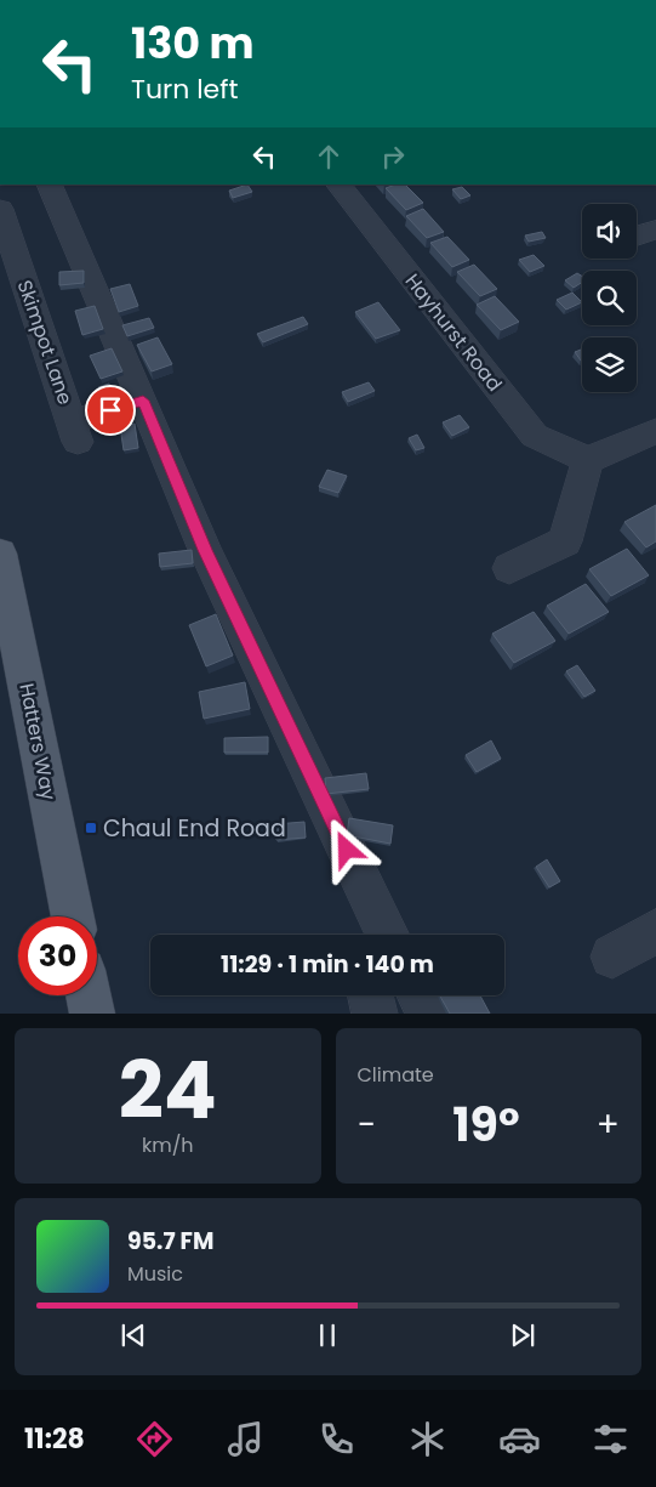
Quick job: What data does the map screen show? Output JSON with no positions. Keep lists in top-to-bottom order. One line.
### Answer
{"streets":{"main road":["Hatters Way"],"street":["Hayhurst Road","Skimpot Lane"]},"places":{"transit":["Chaul End Road"]},"page":{"turn":["130 m","Turn left"],"limit":"30","trip":"11:29 · 1 min · 140 m","tile":[["24","km/h"],"Climate"],"heat":["−","19°","+"],"song":["95.7 FM","Music"],"tabs":"11:28"}}
